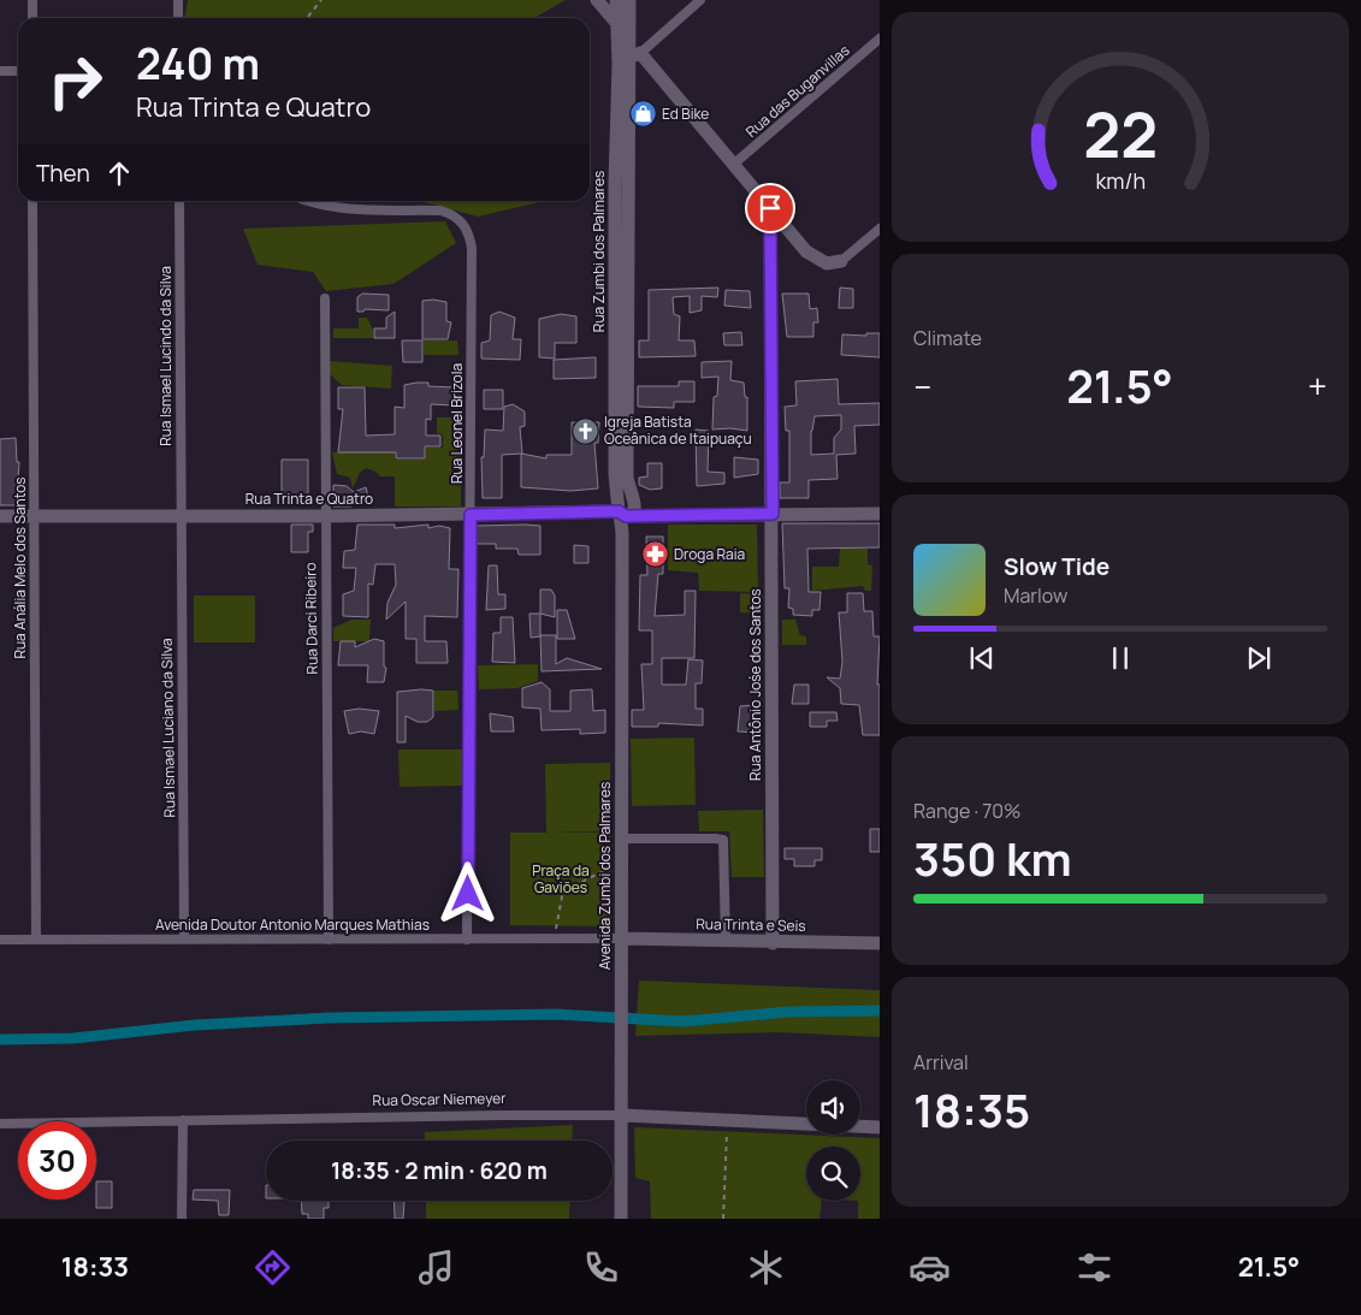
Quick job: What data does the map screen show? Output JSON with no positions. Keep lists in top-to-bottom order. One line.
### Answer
{"streets":{"street":["Rua das Buganvillas","Rua Zumbi dos Palmares","Rua Ismael Lucindo da Silva","Rua Leonel Brizola","Rua Trinta e Quatro","Rua Anália Melo dos Santos","Rua Darci Ribeiro","Rua Antônio Jośe dos Santos","Rua Ismael Luciano da Silva","Avenida Zumbi dos Palmares","Avenida Doutor Antonio Marques Mathias","Rua Trinta e Seis","Rua Oscar Niemeyer"]},"crossings":[["Rua Zumbi dos Palmares","Rua Trinta e Quatro"],["Rua Zumbi dos Palmares","Avenida Zumbi dos Palmares"],["Rua Ismael Lucindo da Silva","Rua Trinta e Quatro"],["Rua Ismael Lucindo da Silva","Rua Ismael Luciano da Silva"],["Rua Leonel Brizola","Rua Trinta e Quatro"],["Rua Leonel Brizola","Avenida Doutor Antonio Marques Mathias"],["Rua Trinta e Quatro","Rua Anália Melo dos Santos"],["Rua Trinta e Quatro","Rua Darci Ribeiro"],["Rua Trinta e Quatro","Rua Ismael Luciano da Silva"],["Rua Trinta e Quatro","Avenida Zumbi dos Palmares"],["Rua Anália Melo dos Santos","Avenida Doutor Antonio Marques Mathias"],["Rua Darci Ribeiro","Avenida Doutor Antonio Marques Mathias"],["Rua Antônio Jośe dos Santos","Rua Trinta e Seis"],["Rua Ismael Luciano da Silva","Avenida Doutor Antonio Marques Mathias"],["Avenida Zumbi dos Palmares","Avenida Doutor Antonio Marques Mathias"],["Avenida Zumbi dos Palmares","Rua Trinta e Seis"],["Avenida Zumbi dos Palmares","Rua Oscar Niemeyer"],["Avenida Doutor Antonio Marques Mathias","Rua Trinta e Seis"]],"parks":["Praça da Gaviões"],"places":{"shop":["Ed Bike"],"church":["Igreja Batista Oceânica de Itaipuaçu"],"pharmacy":["Droga Raia"]},"page":{"turn":["240 m","Rua Trinta e Quatro"],"then":"Then","tile":["Climate",["Range · 70%","350 km"],["Arrival","18:35"]],"heat":["−","21.5°","+"],"song":["Slow Tide","Marlow"],"limit":"30","trip":"18:35 · 2 min · 620 m","tabs":["18:33","21.5°"],"gauge":["22","km/h"]}}
